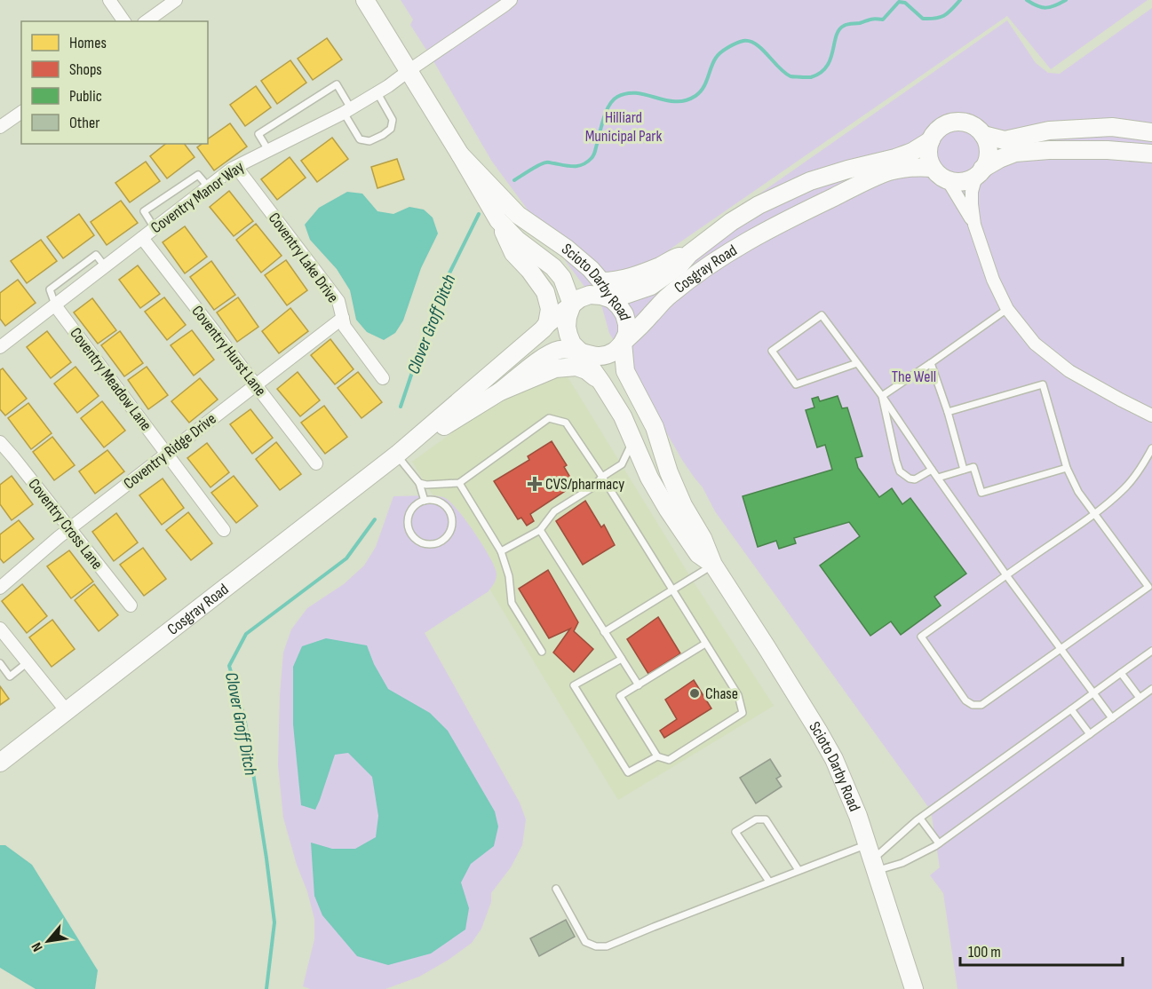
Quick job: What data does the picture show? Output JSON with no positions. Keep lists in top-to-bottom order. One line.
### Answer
{"streets":{"main road":["Cosgray Road","Scioto Darby Road"],"street":["Coventry Manor Way","Coventry Lake Drive","Coventry Hurst Lane","Coventry Meadow Lane","Coventry Ridge Drive","Coventry Cross Lane"]},"crossings":[["Coventry Manor Way","Coventry Lake Drive"],["Coventry Manor Way","Scioto Darby Road"],["Coventry Manor Way","Coventry Hurst Lane"],["Coventry Manor Way","Coventry Meadow Lane"],["Coventry Lake Drive","Coventry Ridge Drive"],["Cosgray Road","Scioto Darby Road"],["Coventry Hurst Lane","Coventry Ridge Drive"],["Coventry Meadow Lane","Coventry Ridge Drive"],["Coventry Ridge Drive","Coventry Cross Lane"]],"water":["Clover Groff Ditch"],"parks":["Hilliard Municipal Park","The Well"],"places":{"health":["CVS/pharmacy"],"other":["Chase"]},"legend":["Homes","Shops","Public","Other"],"scale_bar":"100 m","north":"bottom left"}
